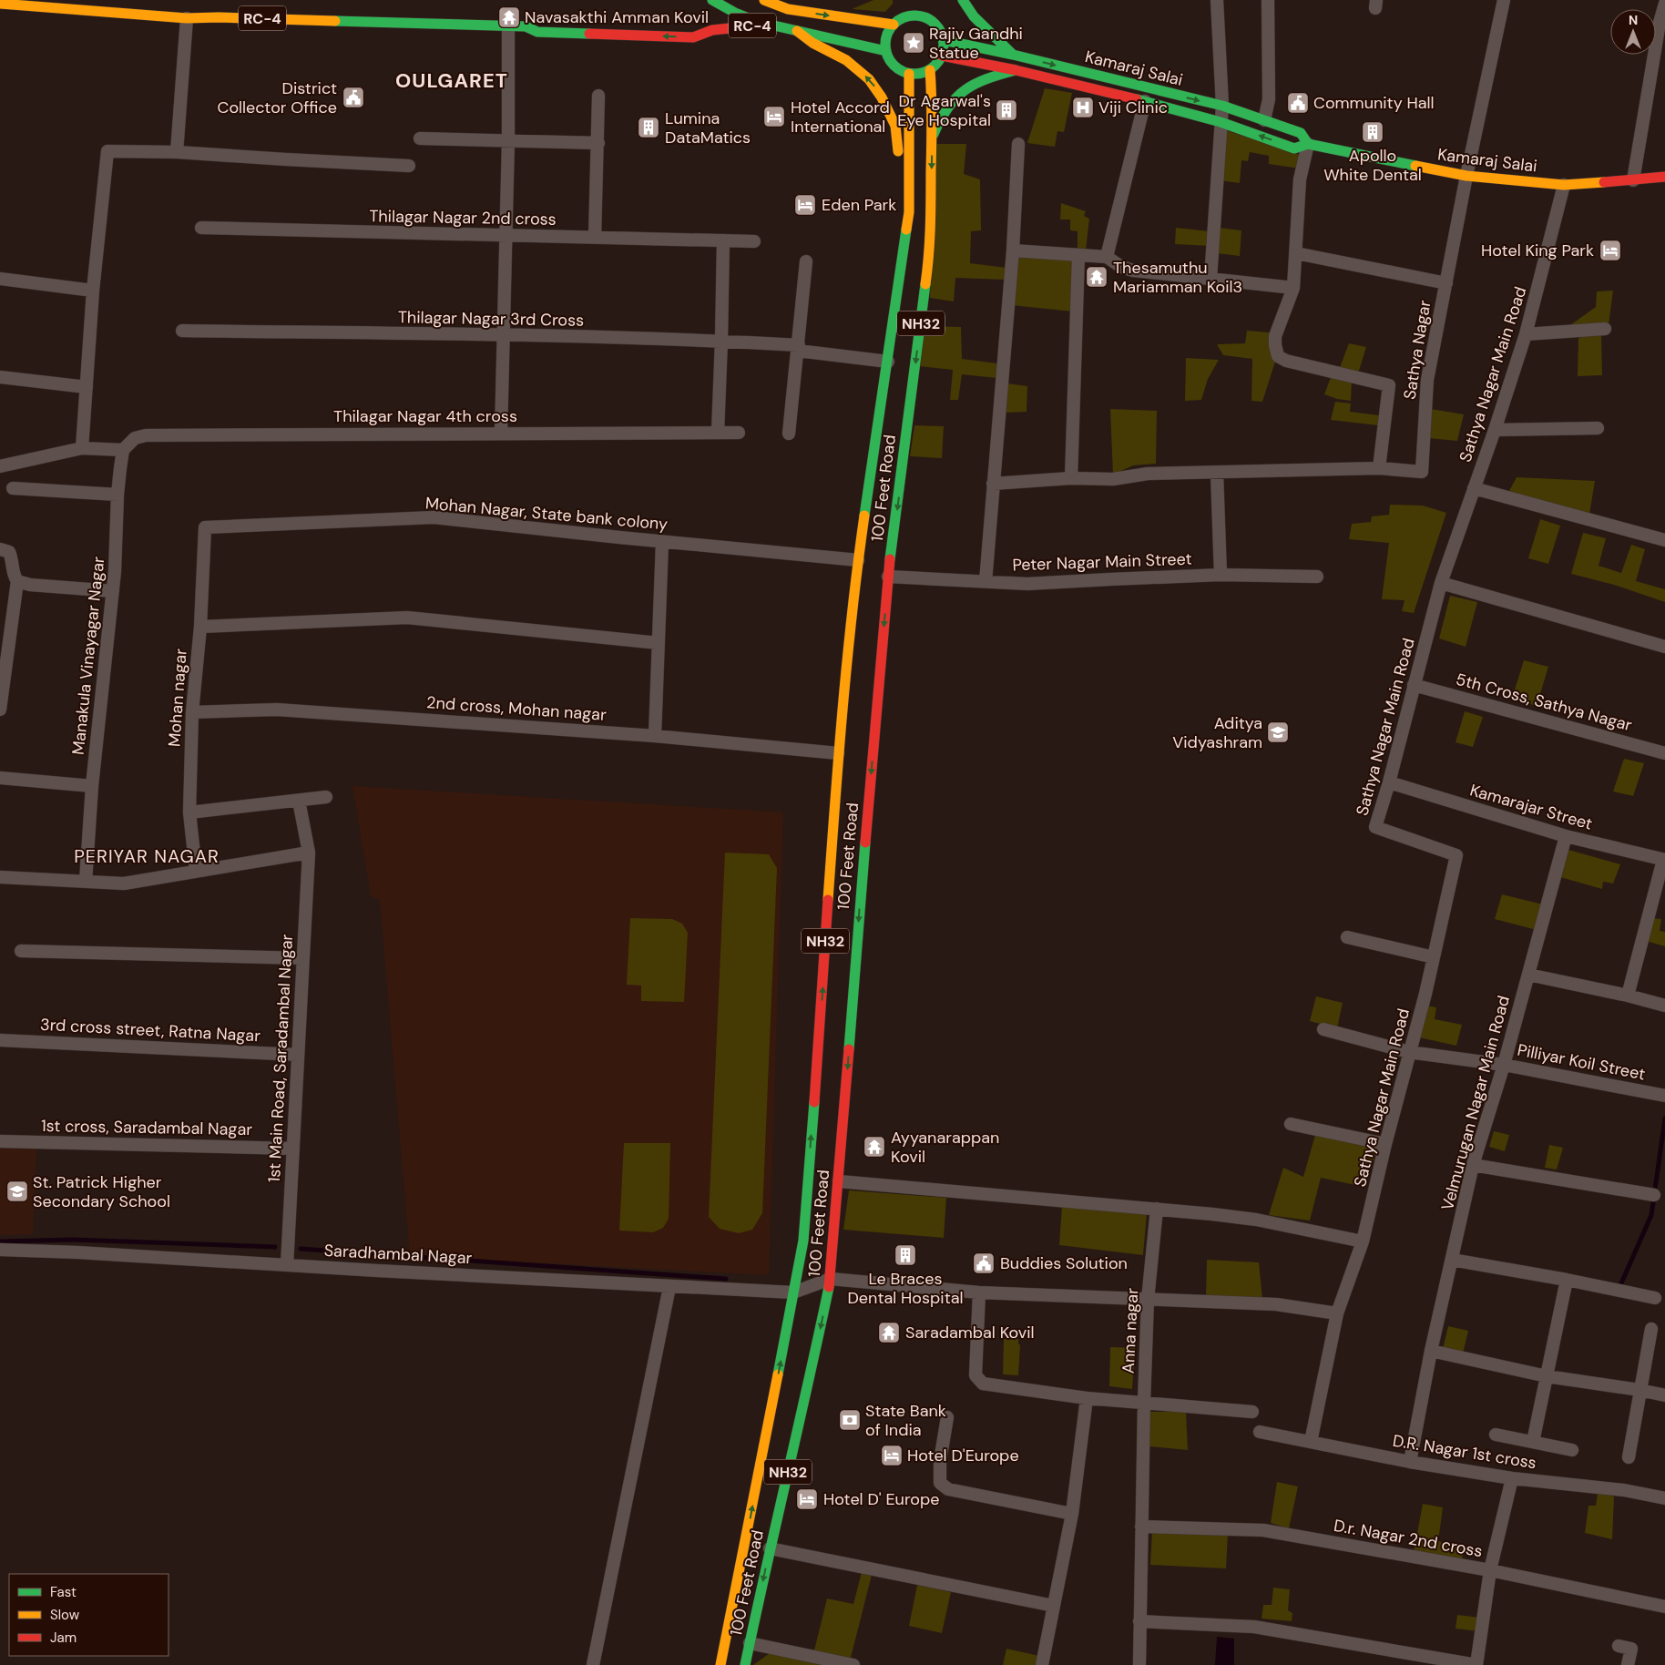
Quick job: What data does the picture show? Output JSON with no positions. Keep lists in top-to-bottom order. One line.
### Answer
{"streets":{"main road":["RC-4","Kamaraj Salai","NH32","100 Feet Road"],"street":["Thilagar Nagar 2nd cross","Thilagar Nagar 3rd Cross","Sathya Nagar","Sathya Nagar Main Road","Thilagar Nagar 4th cross","Mohan Nagar, State bank colony","Peter Nagar Main Street","Manakula Vinayagar Nagar","Mohan nagar","5th Cross, Sathya Nagar","2nd cross, Mohan nagar","Kamarajar Street","3rd cross street, Ratna Nagar","1st Main Road, Saradambal Nagar","Pilliyar Koil Street","Velmurugan Nagar Main Road","1st cross, Saradambal Nagar","Saradhambal Nagar","Anna nagar","D.R. Nagar 1st cross","D.r. Nagar 2nd cross"]},"crossings":[["Kamaraj Salai","Sathya Nagar"],["Kamaraj Salai","Sathya Nagar Main Road"],["Kamaraj Salai","100 Feet Road"],["Thilagar Nagar 3rd Cross","100 Feet Road"],["Sathya Nagar Main Road","5th Cross, Sathya Nagar"],["Sathya Nagar Main Road","Kamarajar Street"],["Sathya Nagar Main Road","Pilliyar Koil Street"],["Sathya Nagar Main Road","D.R. Nagar 1st cross"],["Thilagar Nagar 4th cross","Manakula Vinayagar Nagar"],["100 Feet Road","Mohan Nagar, State bank colony"],["100 Feet Road","Peter Nagar Main Street"],["100 Feet Road","2nd cross, Mohan nagar"],["100 Feet Road","Saradhambal Nagar"],["Mohan Nagar, State bank colony","Mohan nagar"],["Mohan nagar","2nd cross, Mohan nagar"],["Kamarajar Street","Velmurugan Nagar Main Road"],["3rd cross street, Ratna Nagar","1st Main Road, Saradambal Nagar"],["1st Main Road, Saradambal Nagar","1st cross, Saradambal Nagar"],["1st Main Road, Saradambal Nagar","Saradhambal Nagar"],["Pilliyar Koil Street","Velmurugan Nagar Main Road"],["Velmurugan Nagar Main Road","D.R. Nagar 1st cross"],["Anna nagar","D.r. Nagar 2nd cross"]],"districts":["OULGARET","PERIYAR NAGAR"],"places":{"temple":["Navasakthi Amman Kovil","Thesamuthu Mariamman Koil3","Ayyanarappan Kovil","Saradambal Kovil"],"place":["Rajiv Gandhi Statue"],"public building":["District Collector Office","Community Hall","Buddies Solution"],"hospital":["Viji Clinic"],"building":["Dr Agarwal's Eye Hospital","Lumina DataMatics","Apollo White Dental","Le Braces Dental Hospital"],"hotel":["Hotel Accord International","Eden Park","Hotel King Park","Hotel D'Europe","Hotel D' Europe"],"school or university":["Aditya Vidyashram","St. Patrick Higher Secondary School"],"bank":["State Bank of India"]},"legend":["Fast","Slow","Jam"],"north":"top"}
